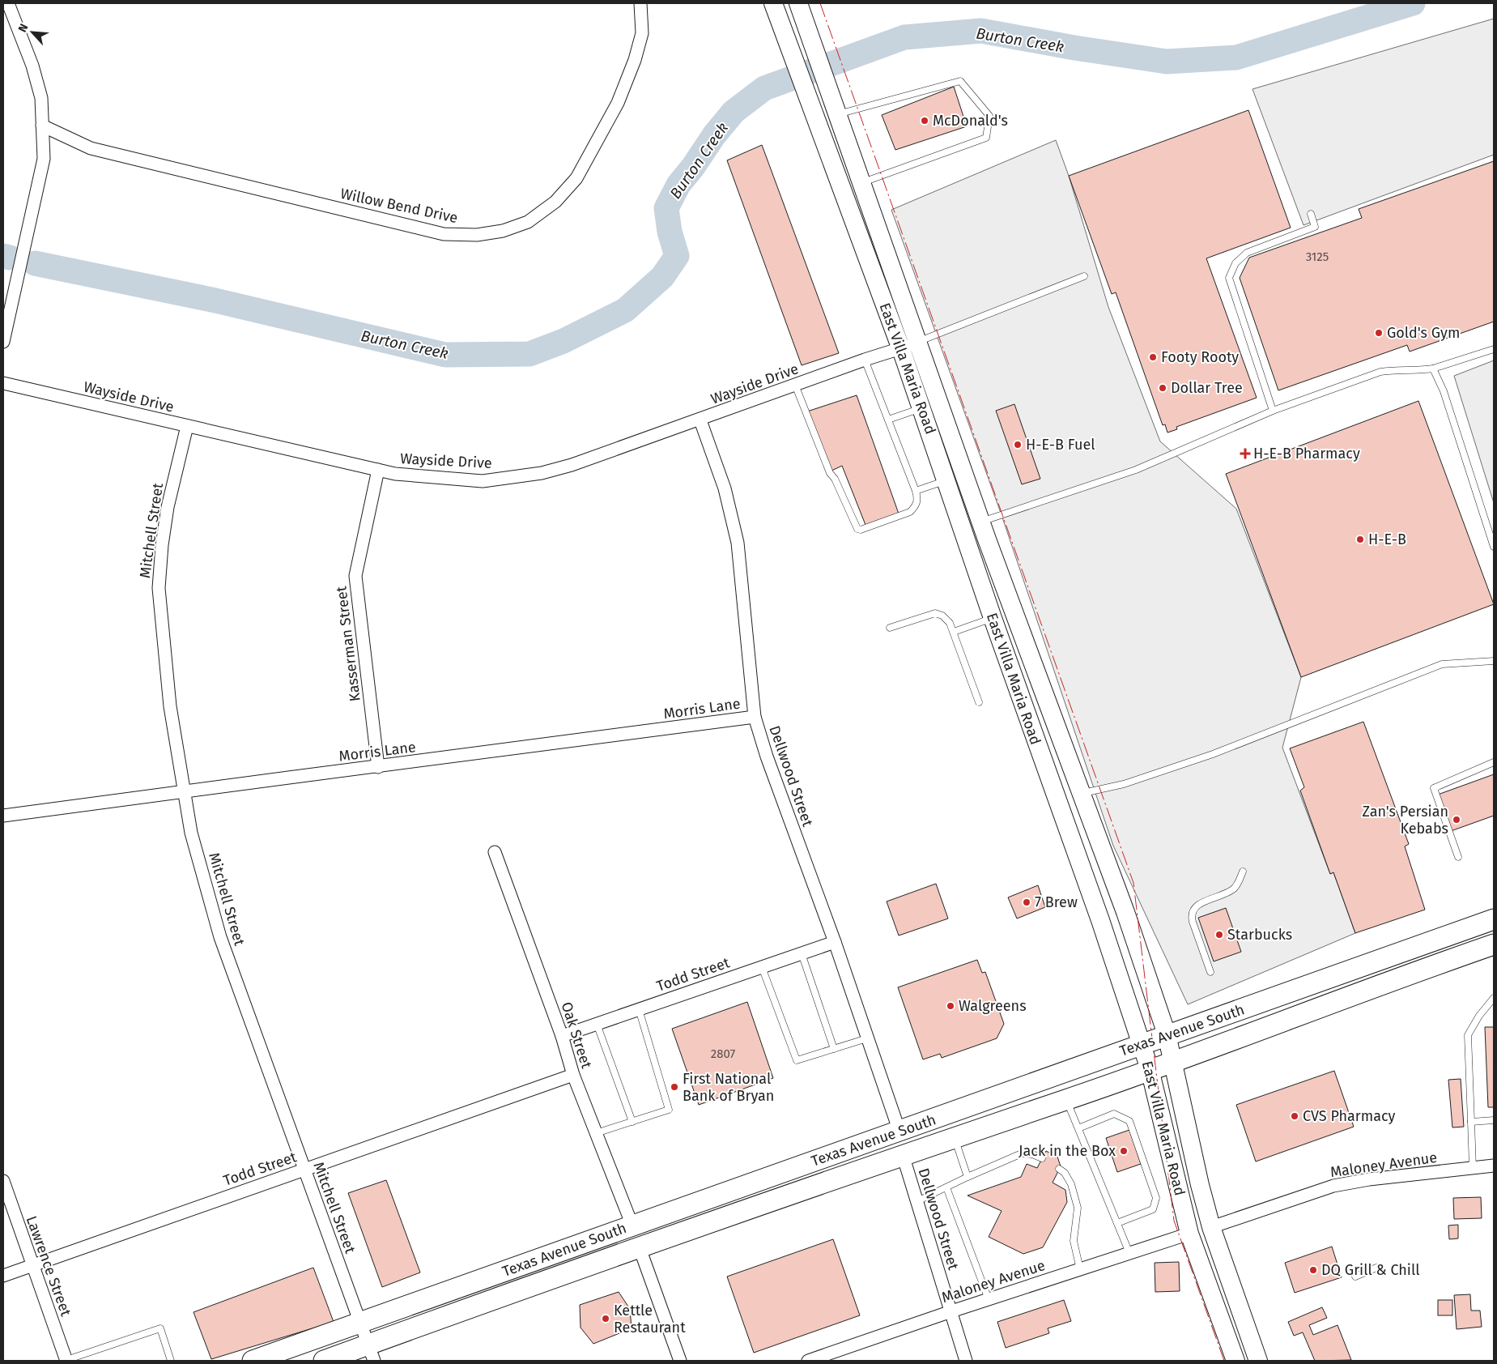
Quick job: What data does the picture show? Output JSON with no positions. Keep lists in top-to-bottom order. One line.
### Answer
{"streets":{"main road":["East Villa Maria Road","Texas Avenue South"],"street":["Willow Bend Drive","Wayside Drive","Mitchell Street","Kasserman Street","Morris Lane","Dellwood Street","Todd Street","Oak Street","Maloney Avenue","Lawrence Street"]},"crossings":[["East Villa Maria Road","Wayside Drive"],["East Villa Maria Road","Texas Avenue South"],["East Villa Maria Road","Maloney Avenue"],["Wayside Drive","Mitchell Street"],["Wayside Drive","Kasserman Street"],["Wayside Drive","Dellwood Street"],["Mitchell Street","Morris Lane"],["Mitchell Street","Todd Street"],["Mitchell Street","Texas Avenue South"],["Kasserman Street","Morris Lane"],["Morris Lane","Dellwood Street"],["Dellwood Street","Todd Street"],["Dellwood Street","Texas Avenue South"],["Dellwood Street","Maloney Avenue"],["Todd Street","Oak Street"],["Todd Street","Lawrence Street"],["Texas Avenue South","Oak Street"]],"water":["Burton Creek"],"places":{"other":["McDonald's","Gold's Gym","Footy Rooty","Dollar Tree","H-E-B Fuel","H-E-B","Zan's Persian Kebabs","7 Brew","Starbucks","Walgreens","First National Bank of Bryan","CVS Pharmacy","Jack in the Box","DQ Grill & Chill","Kettle Restaurant"],"health":["H-E-B Pharmacy"]},"house_numbers":["3125","2807"],"north":"top left"}
